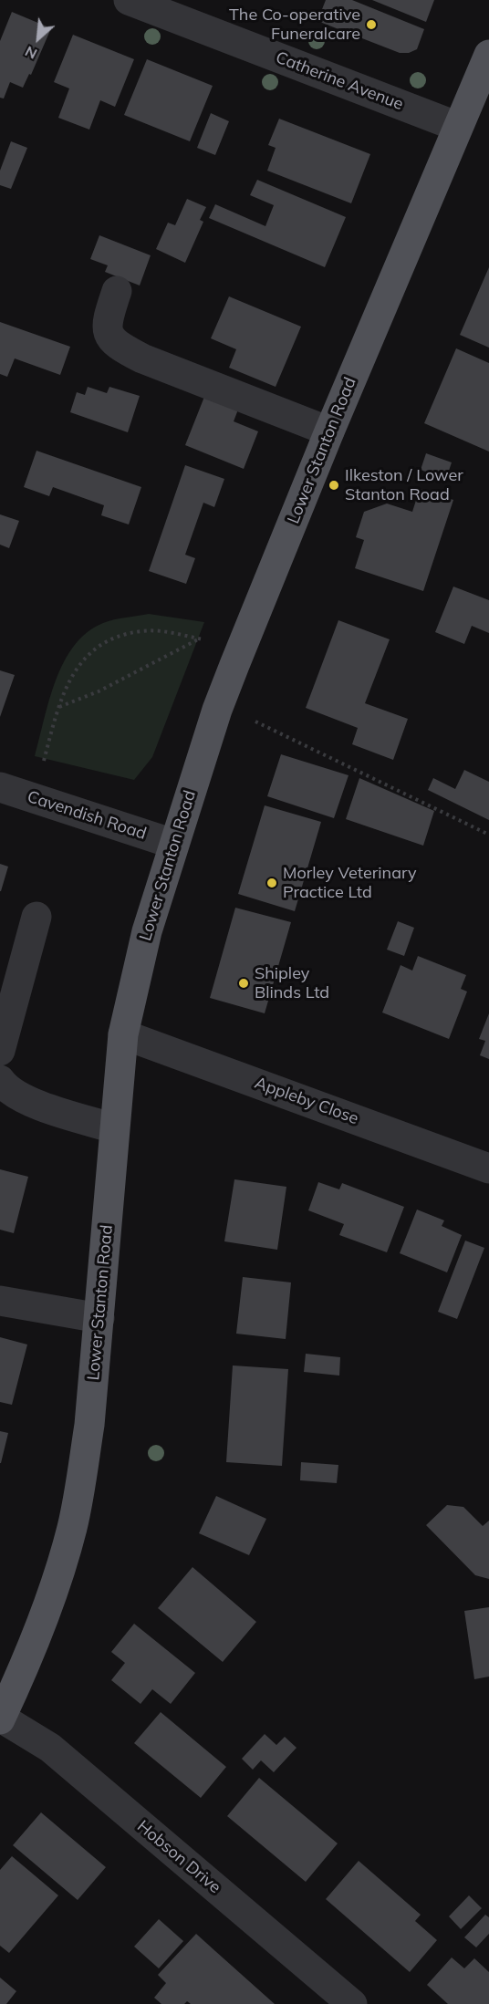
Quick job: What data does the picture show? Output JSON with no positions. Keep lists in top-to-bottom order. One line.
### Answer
{"streets":{"main road":["Lower Stanton Road"],"street":["Catherine Avenue","Cavendish Road","Appleby Close","Hobson Drive"]},"crossings":[["Catherine Avenue","Lower Stanton Road"],["Lower Stanton Road","Cavendish Road"],["Lower Stanton Road","Appleby Close"],["Lower Stanton Road","Hobson Drive"]],"places":["The Co-operative Funeralcare","Ilkeston / Lower Stanton Road","Morley Veterinary Practice Ltd","Shipley Blinds Ltd"],"north":"bottom left"}
